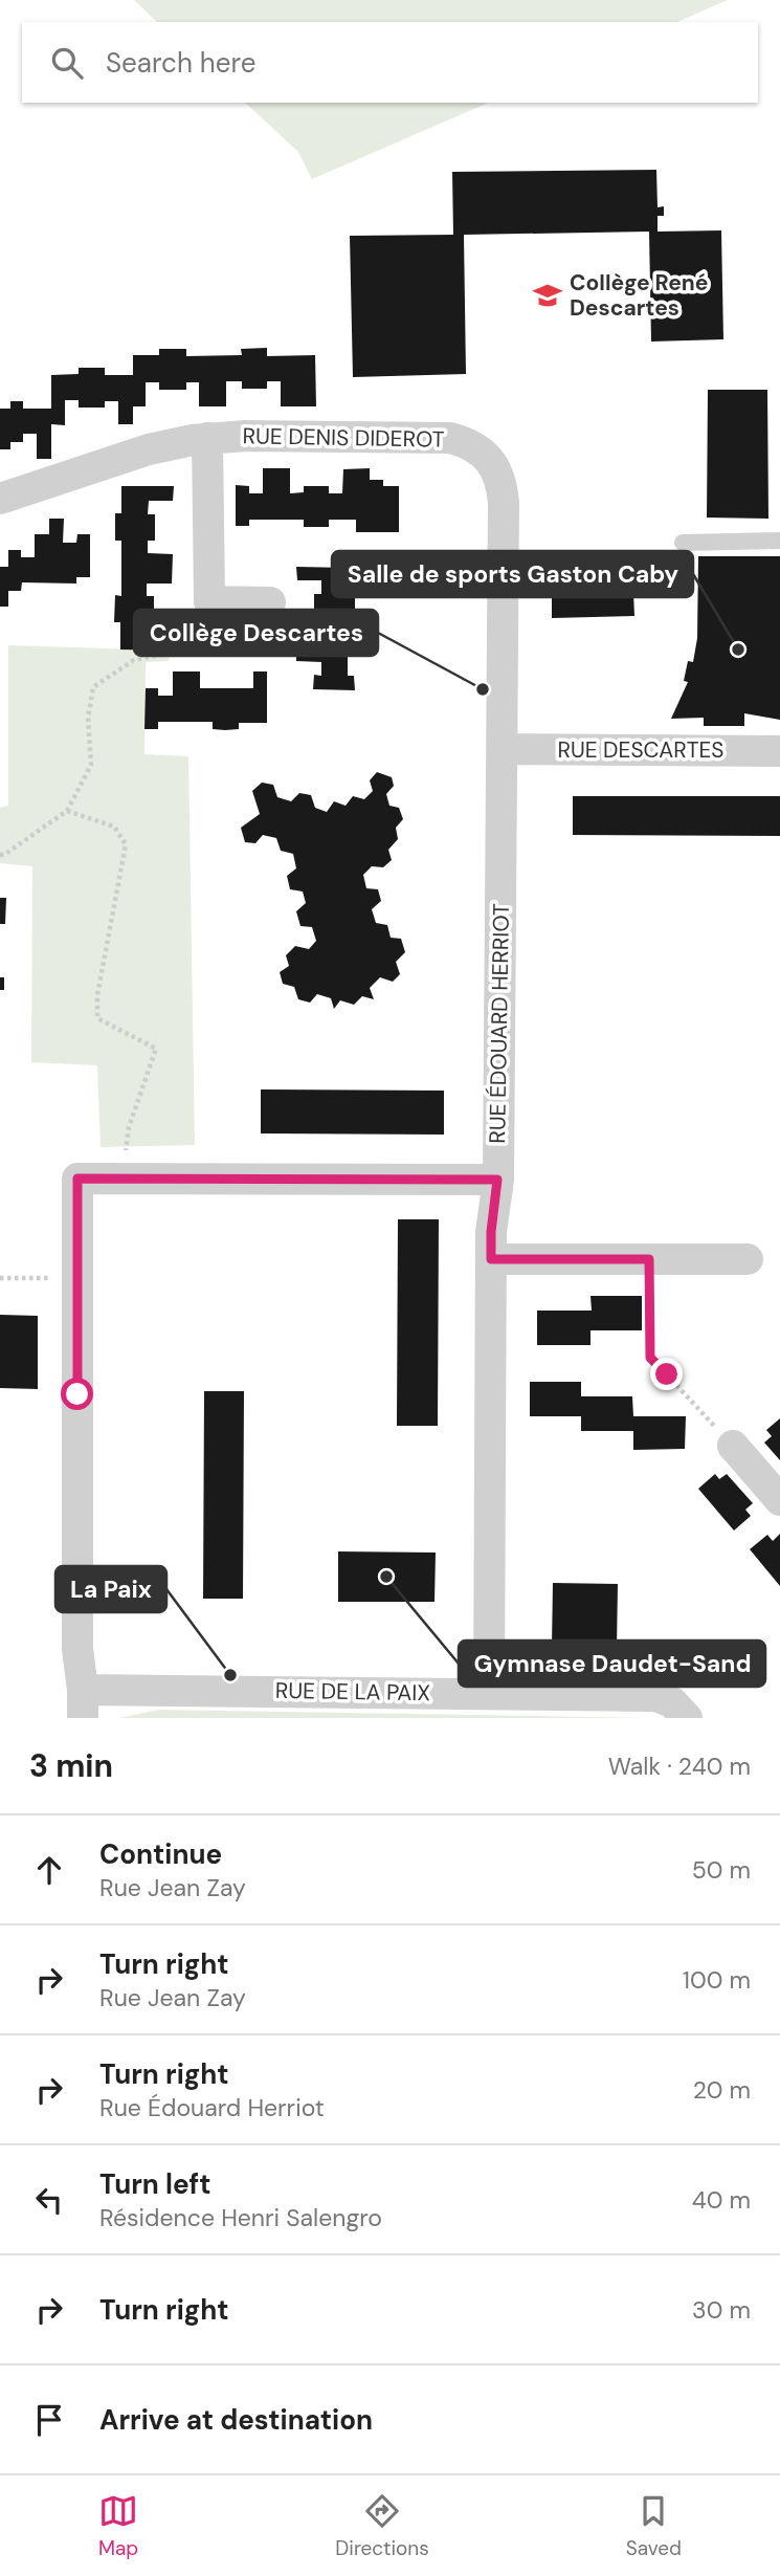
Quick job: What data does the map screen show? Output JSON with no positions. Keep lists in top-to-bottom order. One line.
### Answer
{"streets":{"street":["RUE DENIS DIDEROT","RUE DESCARTES","RUE ÉDOUARD HERRIOT","RUE DE LA PAIX"]},"crossings":[["RUE DENIS DIDEROT","RUE DESCARTES"],["RUE DENIS DIDEROT","RUE ÉDOUARD HERRIOT"],["RUE DESCARTES","RUE ÉDOUARD HERRIOT"],["RUE ÉDOUARD HERRIOT","RUE DE LA PAIX"]],"places":{"school or university":["Collège René Descartes"],"other":["Salle de sports Gaston Caby","Collège Descartes","Gymnase Daudet-Sand","La Paix"]},"page":{"search":"Search here","heading":["3 min","Walk · 240 m"],"list":[["Continue","Rue Jean Zay","50 m"],["Turn right","Rue Jean Zay","100 m"],["Turn right","Rue Édouard Herriot","20 m"],["Turn left","Résidence Henri Salengro","40 m"],["Turn right","30 m"],"Arrive at destination"],"nav":["Map","Directions","Saved"]}}
